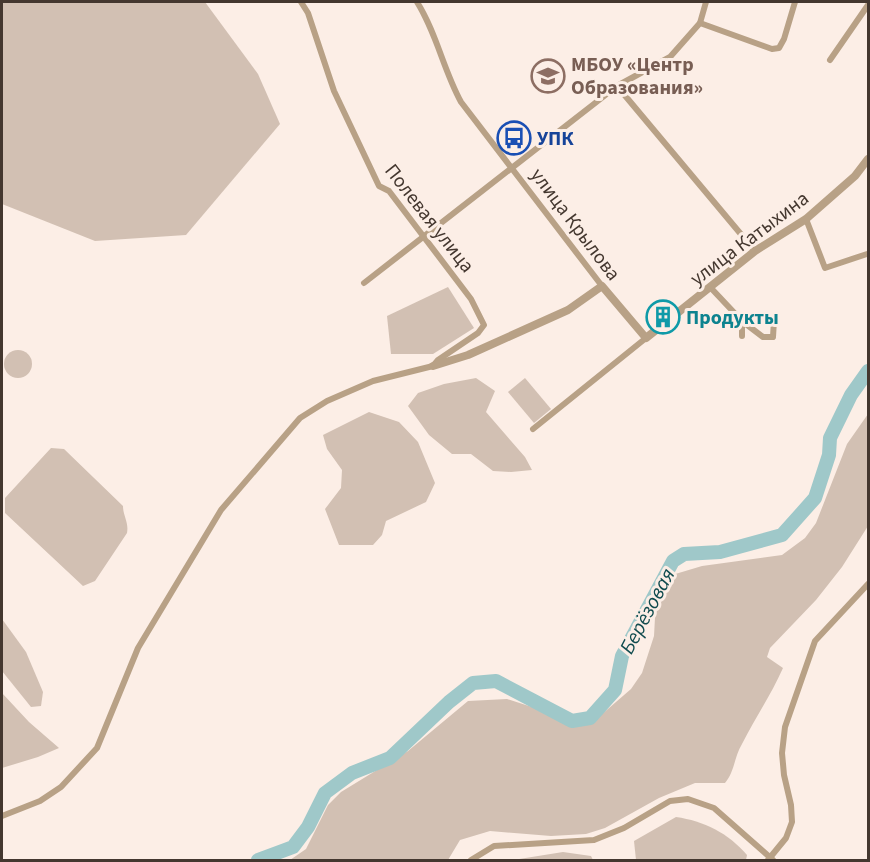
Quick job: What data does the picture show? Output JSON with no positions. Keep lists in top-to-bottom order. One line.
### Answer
{"streets":{"street":["Полевая улица","улица Крылова","улица Катыхина"]},"crossings":[["улица Крылова","улица Катыхина"]],"water":["Берёзовая"],"places":{"school or university":["МБОУ «Центр Образования»"],"bus stop":["УПК"],"building":["Продукты"]}}
